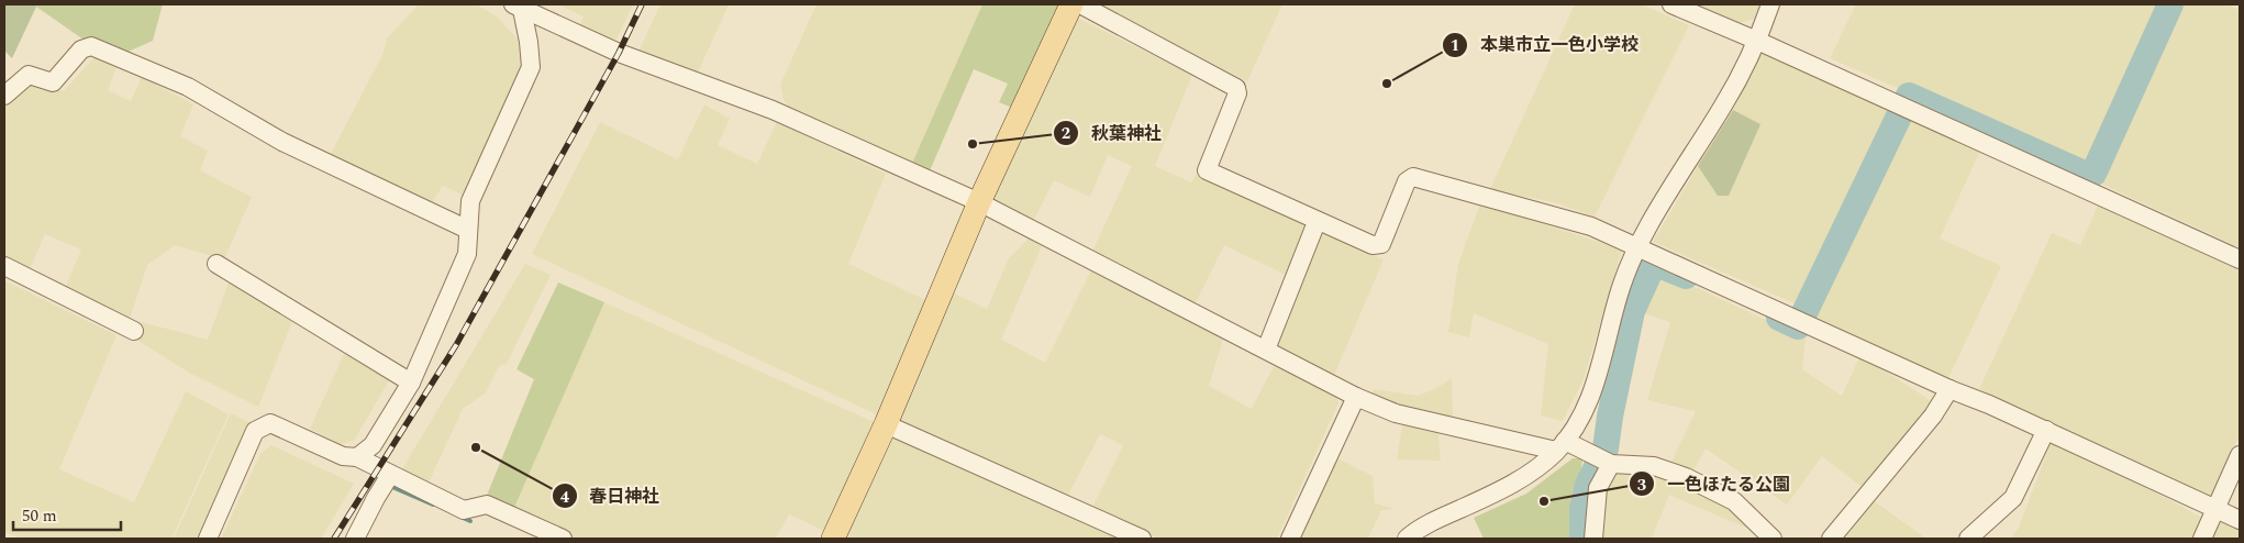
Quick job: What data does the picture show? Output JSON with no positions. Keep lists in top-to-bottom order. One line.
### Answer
{"places":["本巣市立一色小学校","秋葉神社","春日神社","一色ほたる公園"],"scale_bar":"50 m"}
